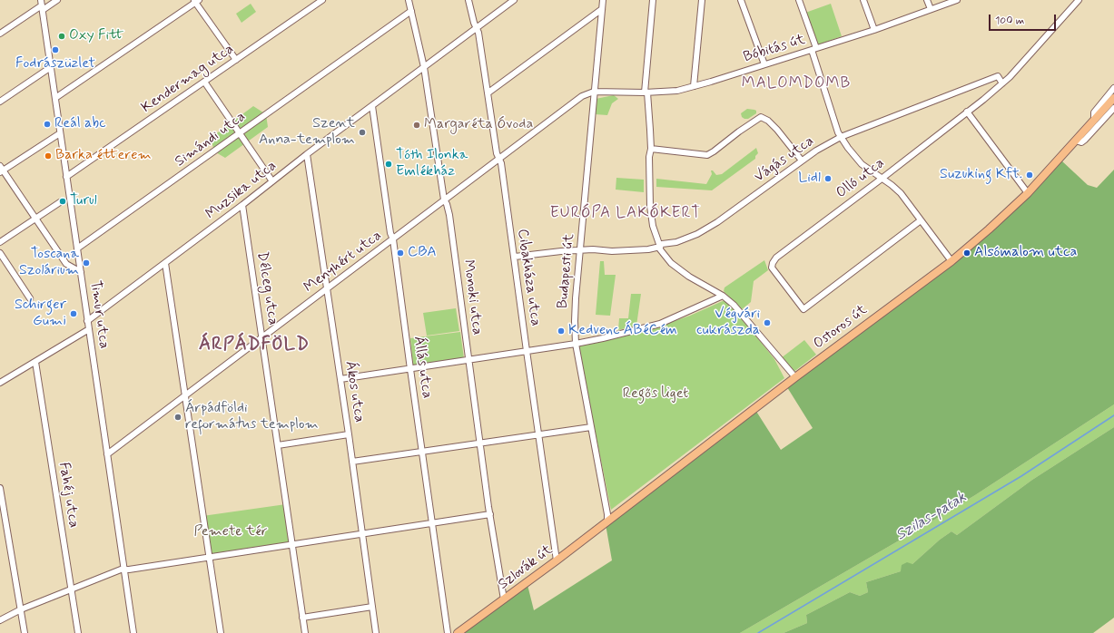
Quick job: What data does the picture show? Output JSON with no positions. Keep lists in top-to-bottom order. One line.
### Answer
{"streets":{"main road":["Ostoros út","Szlovák út"],"street":["Bóbitás út","Kendermag utca","Simándi utca","Vágás utca","Olló utca","Muzsika utca","Menyhért utca","Budapesti út","Cibakháza utca","Délceg utca","Monoki utca","Timur utca","Állás utca","Ákos utca","Fahéj utca"]},"crossings":[["Bóbitás út","Menyhért utca"],["Bóbitás út","Budapesti út"],["Kendermag utca","Timur utca"],["Simándi utca","Monoki utca"],["Simándi utca","Timur utca"],["Vágás utca","Budapesti út"],["Vágás utca","Cibakháza utca"],["Muzsika utca","Cibakháza utca"],["Muzsika utca","Délceg utca"],["Muzsika utca","Monoki utca"],["Muzsika utca","Timur utca"],["Muzsika utca","Állás utca"],["Muzsika utca","Ákos utca"],["Menyhért utca","Budapesti út"],["Menyhért utca","Cibakháza utca"],["Menyhért utca","Délceg utca"],["Menyhért utca","Monoki utca"],["Menyhért utca","Timur utca"],["Menyhért utca","Állás utca"],["Menyhért utca","Ákos utca"],["Budapesti út","Ostoros út"],["Budapesti út","Szlovák út"],["Cibakháza utca","Szlovák út"],["Monoki utca","Szlovák út"],["Ostoros út","Szlovák út"]],"districts":["MALOMDOMB","EURÓPA LAKÓKERT","ÁRPÁDFÖLD"],"water":["Szilas-patak"],"parks":["Regős liget","Pemete tér"],"places":["Oxy Fitt","Fodrászüzlet","Reál abc","Margaréta Óvoda","Szent Anna-templom","Barka étterem","Tóth Ilonka Emlékház","Suzuking Kft.","Lidl","Turul","CBA","Alsómalom utca","Toscana Szolárium","Schirger Gumi","Végvári cukrászda","Kedvenc ÁBéCém","Árpádföldi református templom"],"scale_bar":"100 m"}
